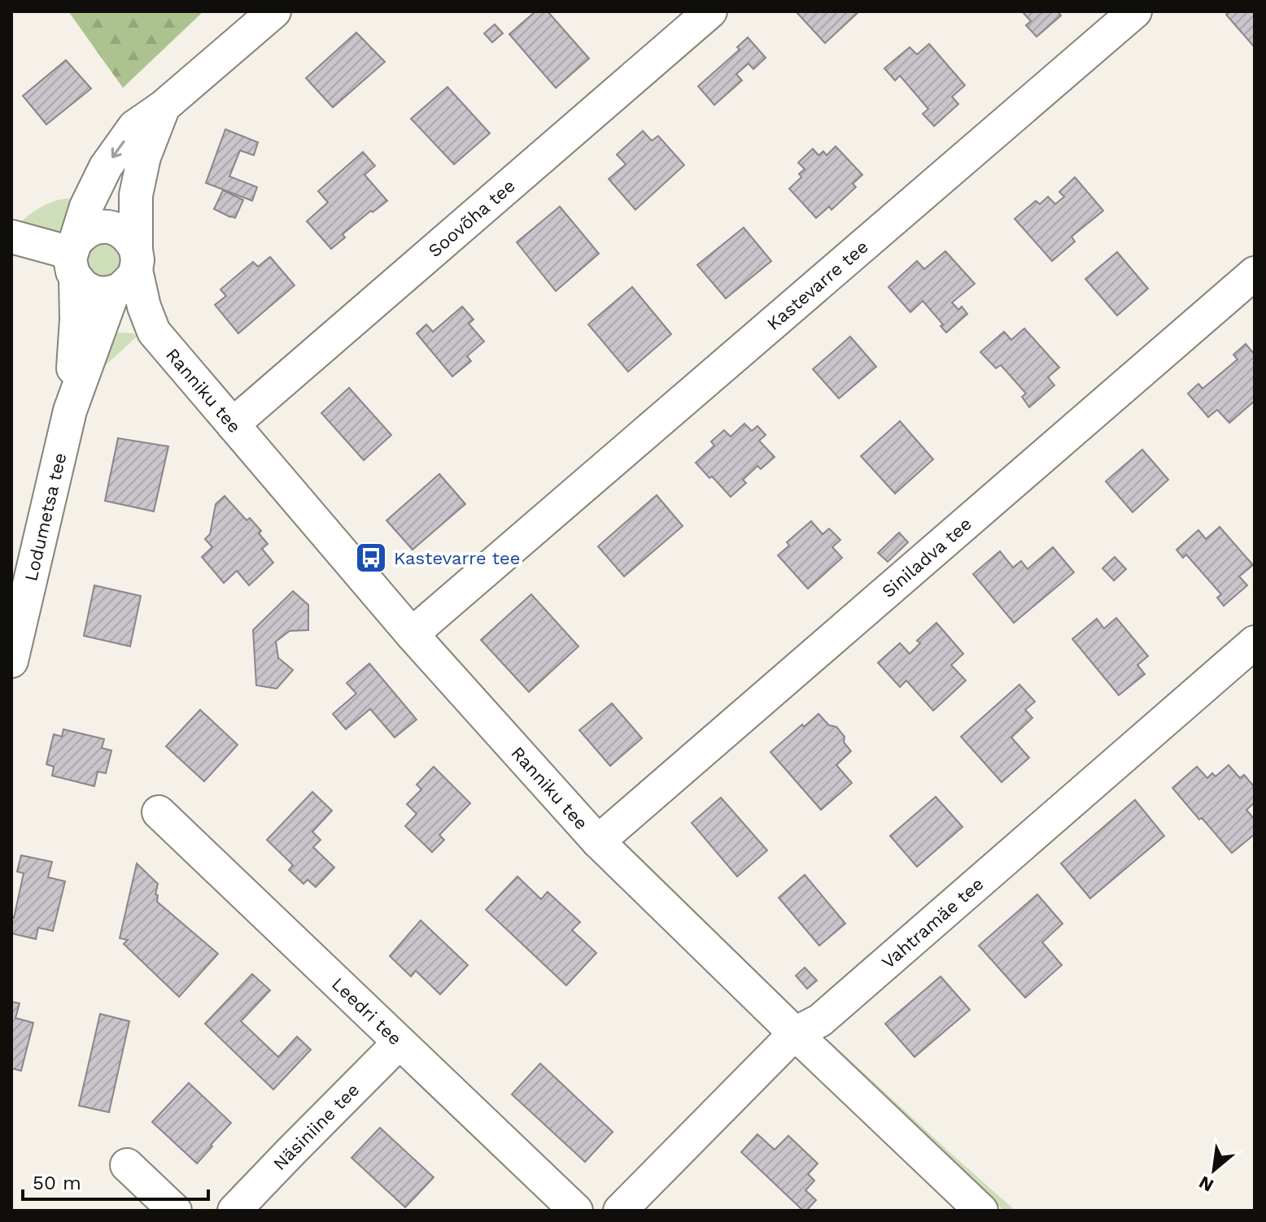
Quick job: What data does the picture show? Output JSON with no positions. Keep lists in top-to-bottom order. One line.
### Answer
{"streets":{"street":["Soovõha tee","Kastevarre tee","Ranniku tee","Lodumetsa tee","Siniladva tee","Vahtramäe tee","Leedri tee","Näsiniine tee"]},"crossings":[["Soovõha tee","Ranniku tee"],["Kastevarre tee","Ranniku tee"],["Ranniku tee","Siniladva tee"],["Ranniku tee","Vahtramäe tee"],["Leedri tee","Näsiniine tee"]],"places":{"bus stop":["Kastevarre tee"]},"scale_bar":"50 m","north":"bottom left"}
